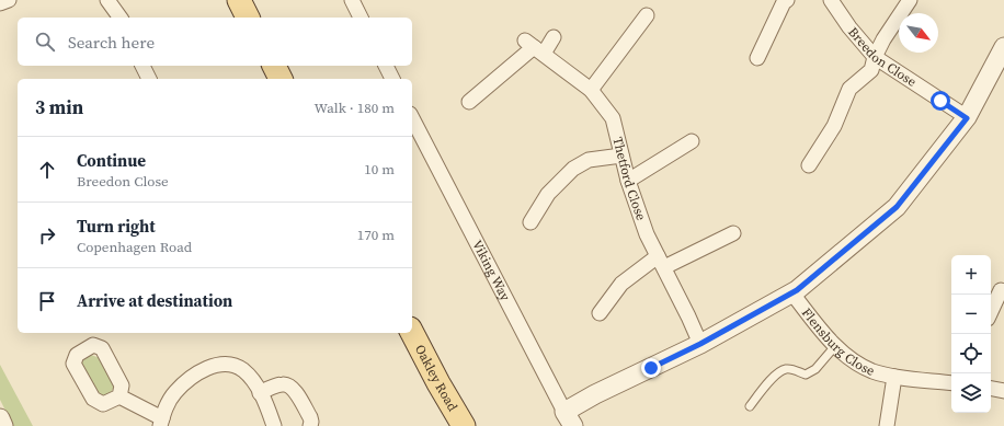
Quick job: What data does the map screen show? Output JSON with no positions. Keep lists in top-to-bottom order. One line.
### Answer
{"streets":{"main road":["Oakley Road"],"street":["Breedon Close","Thetford Close","Viking Way","Flensburg Close"]},"north":"bottom right","page":{"search":"Search here","heading":["3 min","Walk · 180 m"],"list":[["Continue","Breedon Close","10 m"],["Turn right","Copenhagen Road","170 m"],"Arrive at destination"],"map_buttons":["+","−"]}}
